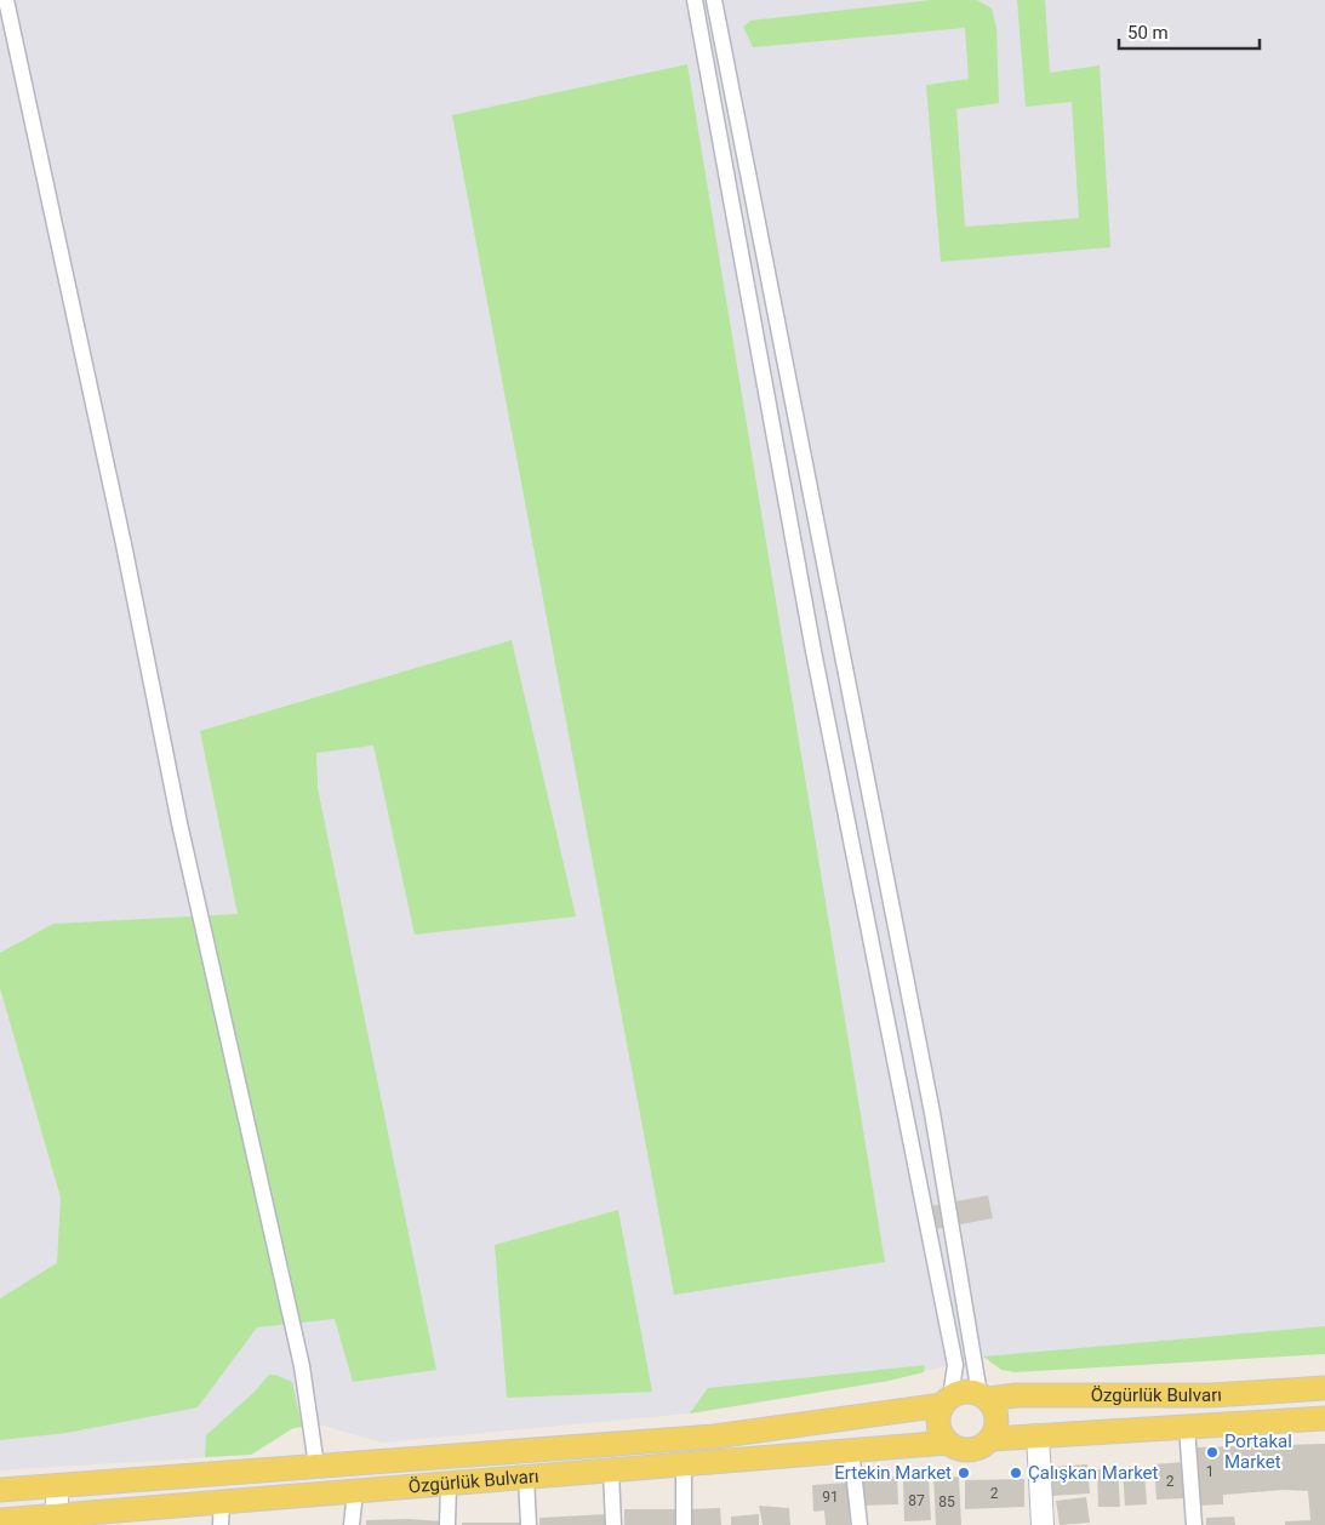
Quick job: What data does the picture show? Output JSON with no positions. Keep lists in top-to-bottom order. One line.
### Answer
{"streets":{"main road":["Özgürlük Bulvarı"]},"places":["Portakal Market","Ertekin Market","Çalışkan Market"],"house_numbers":["1","2","2","91","87","85"],"scale_bar":"50 m"}
